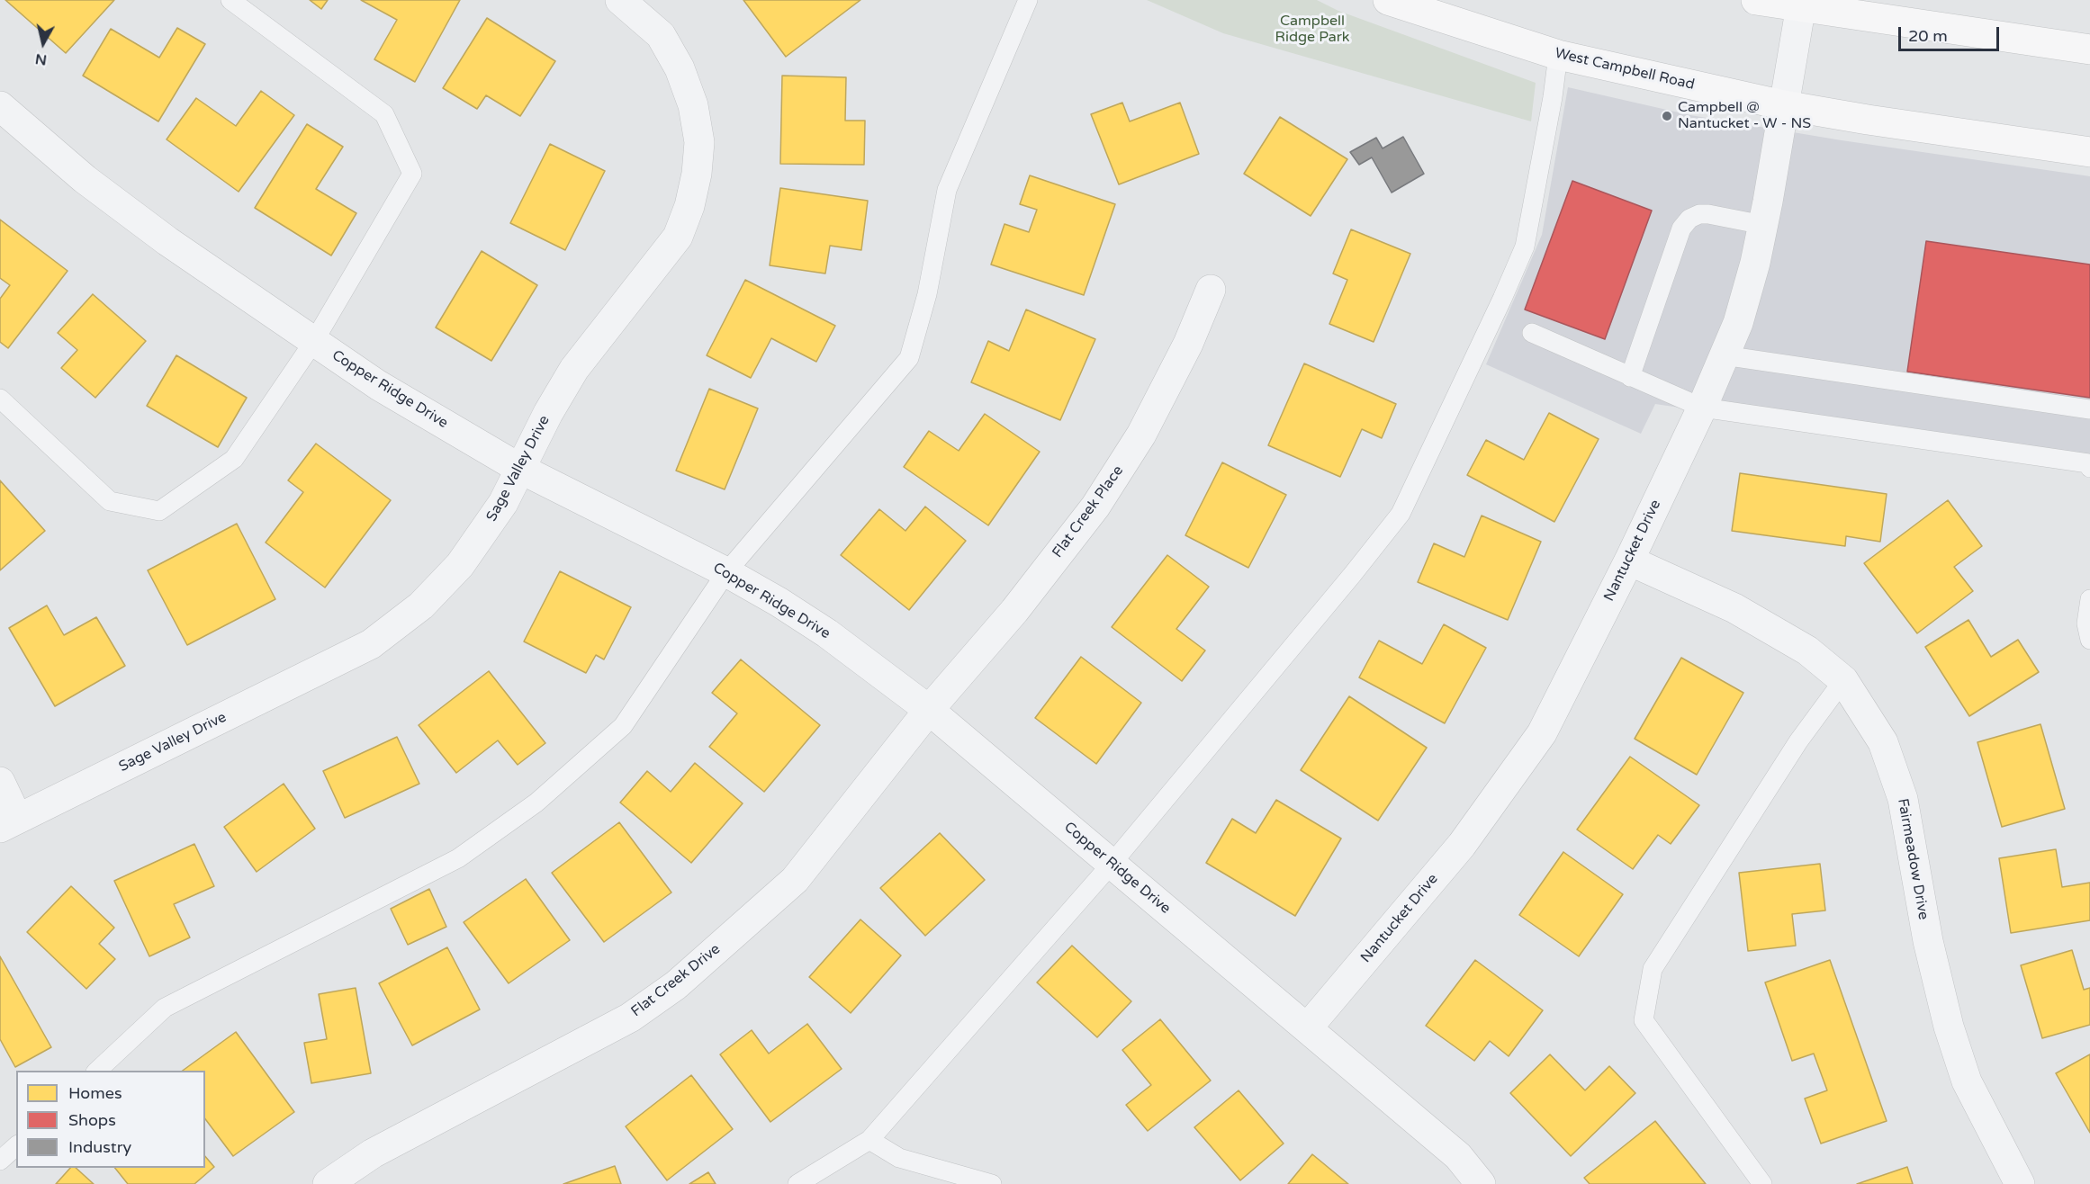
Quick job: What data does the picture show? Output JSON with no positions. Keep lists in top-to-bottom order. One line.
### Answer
{"streets":{"main road":["West Campbell Road"],"street":["Copper Ridge Drive","Sage Valley Drive","Flat Creek Place","Nantucket Drive","Fairmeadow Drive","Flat Creek Drive"]},"crossings":[["West Campbell Road","Nantucket Drive"],["Copper Ridge Drive","Sage Valley Drive"],["Copper Ridge Drive","Flat Creek Place"],["Copper Ridge Drive","Nantucket Drive"],["Copper Ridge Drive","Flat Creek Drive"],["Flat Creek Place","Flat Creek Drive"],["Nantucket Drive","Fairmeadow Drive"]],"parks":["Campbell Ridge Park"],"places":["Campbell @ Nantucket - W - NS"],"legend":["Homes","Shops","Industry"],"scale_bar":"20 m","north":"bottom"}
